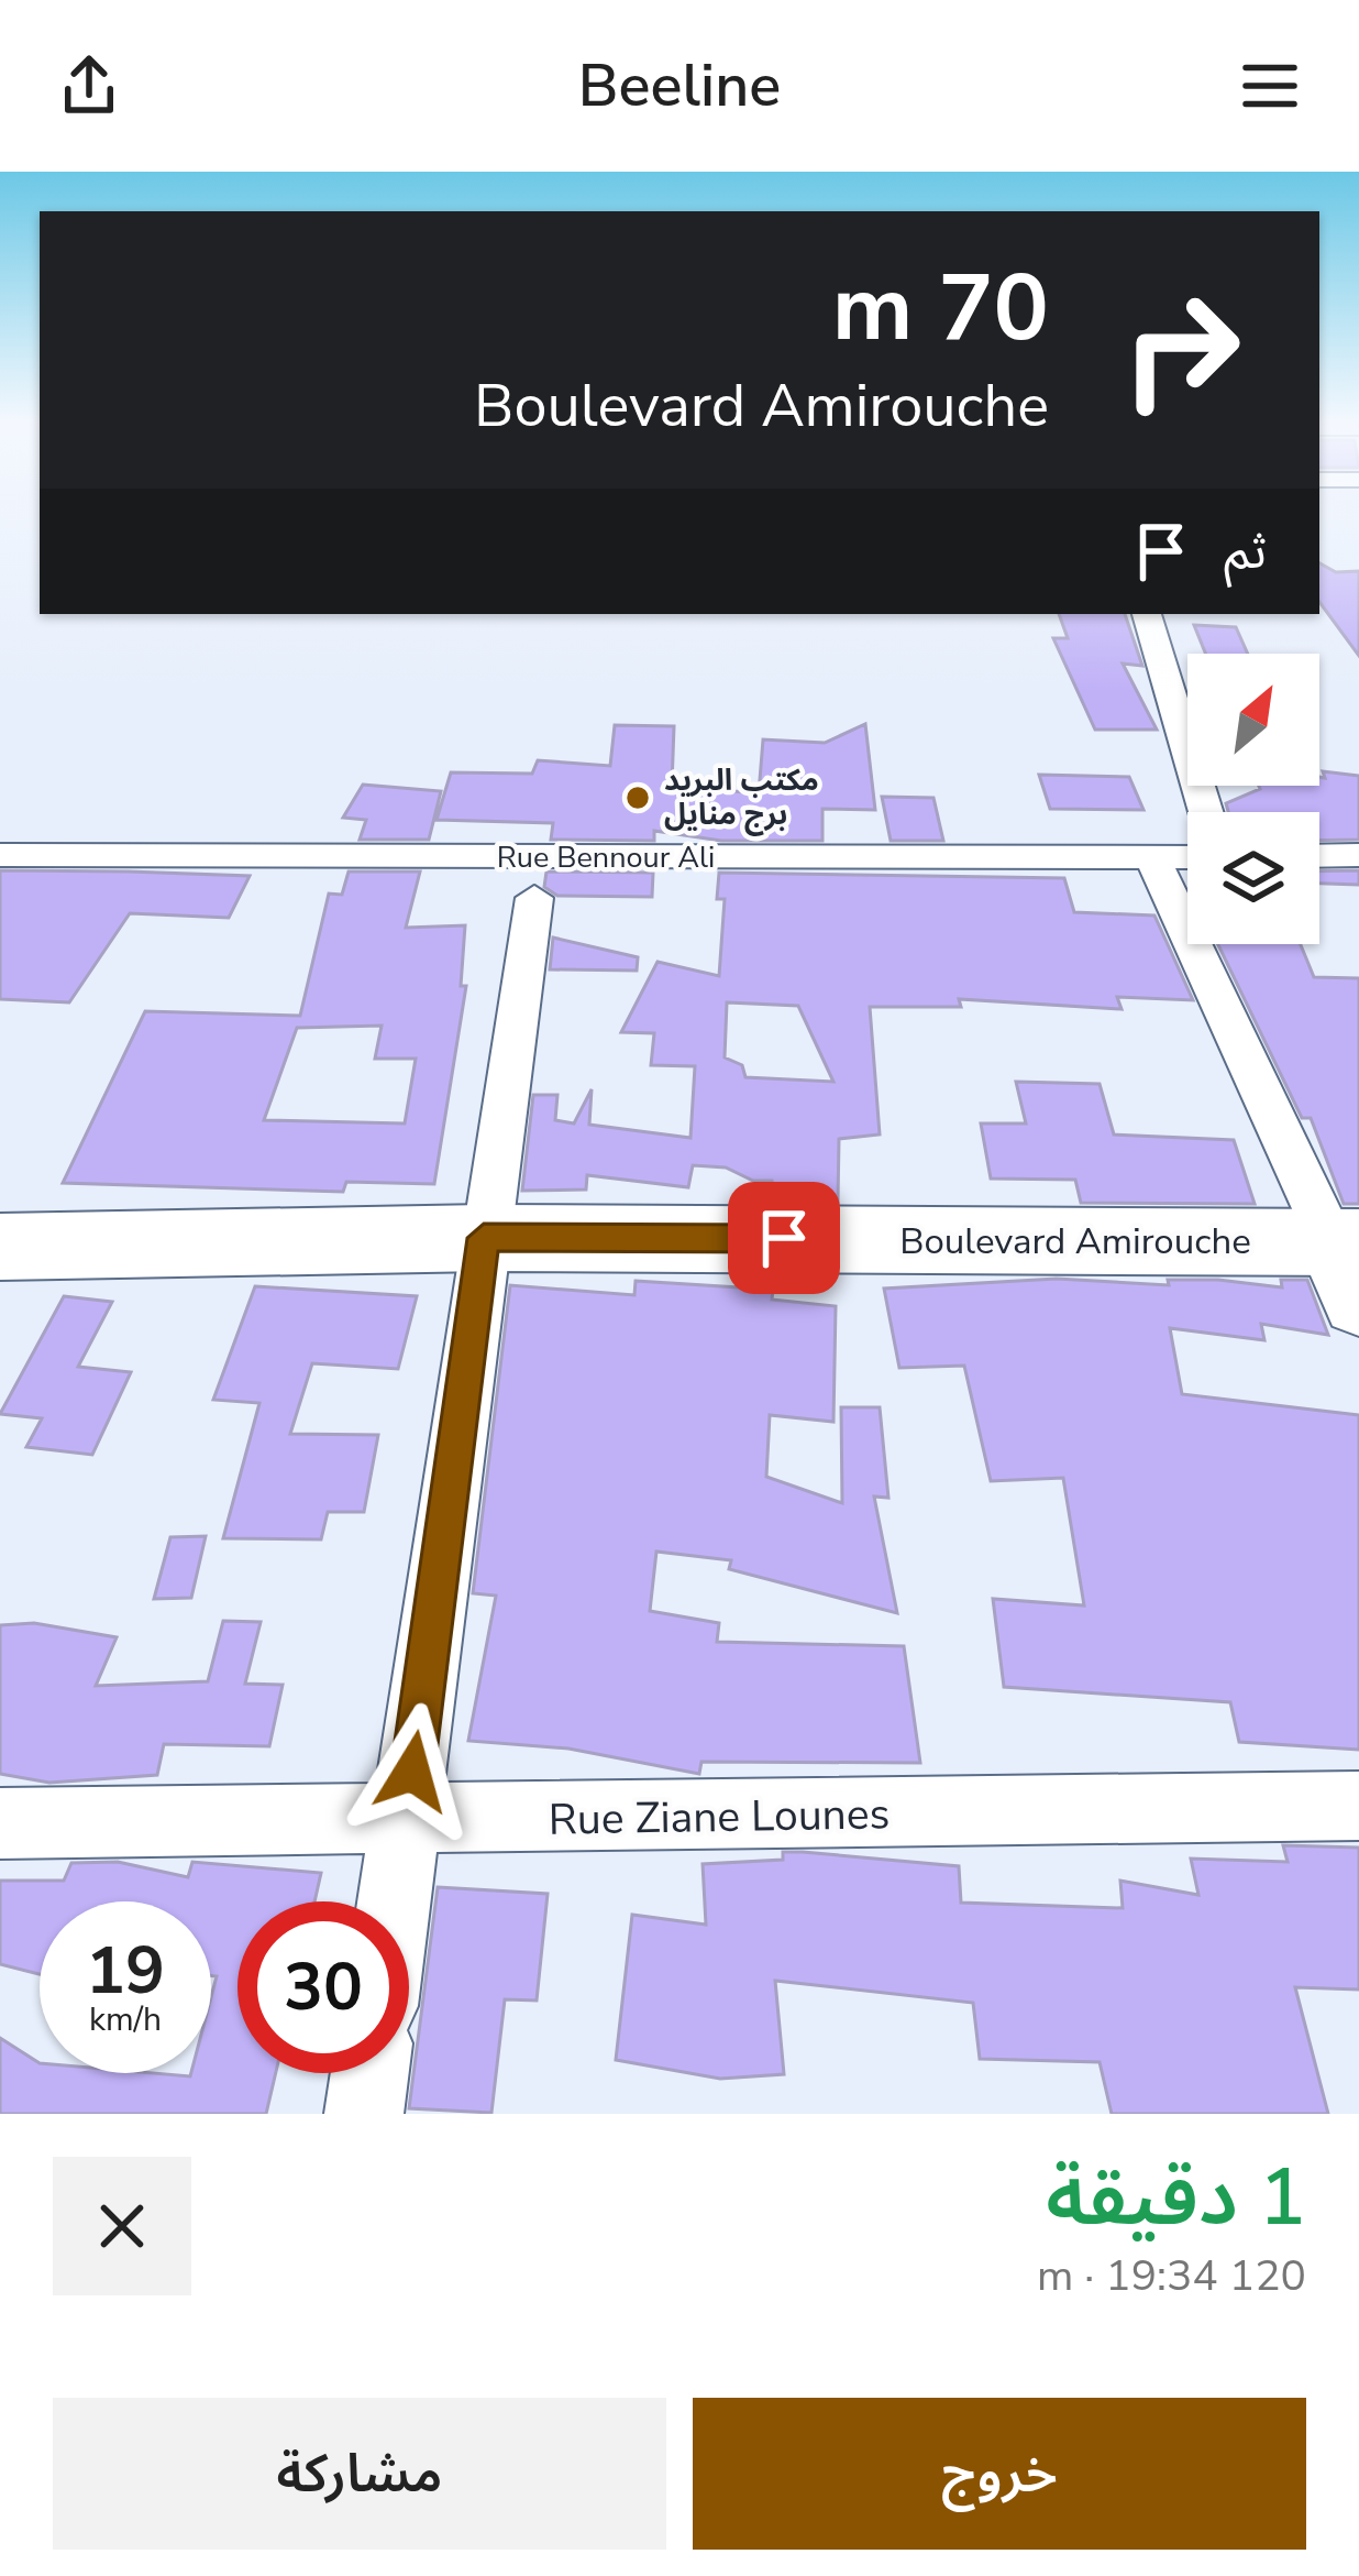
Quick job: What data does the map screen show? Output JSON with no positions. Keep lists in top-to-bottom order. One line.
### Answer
{"streets":{"main road":["Boulevard Amirouche"],"street":["Rue Bennour Ali","Rue Ziane Lounes"]},"places":["مكتب البريد برج منايل"],"north":"top right","page":{"header":"Beeline","turn":["70 m","Boulevard Amirouche"],"then":"ثم","speed":"19 km/h","limit":"30","heading":["1 دقيقة","120 m · 19:34"],"buttons":["خروج","مشاركة"]}}
